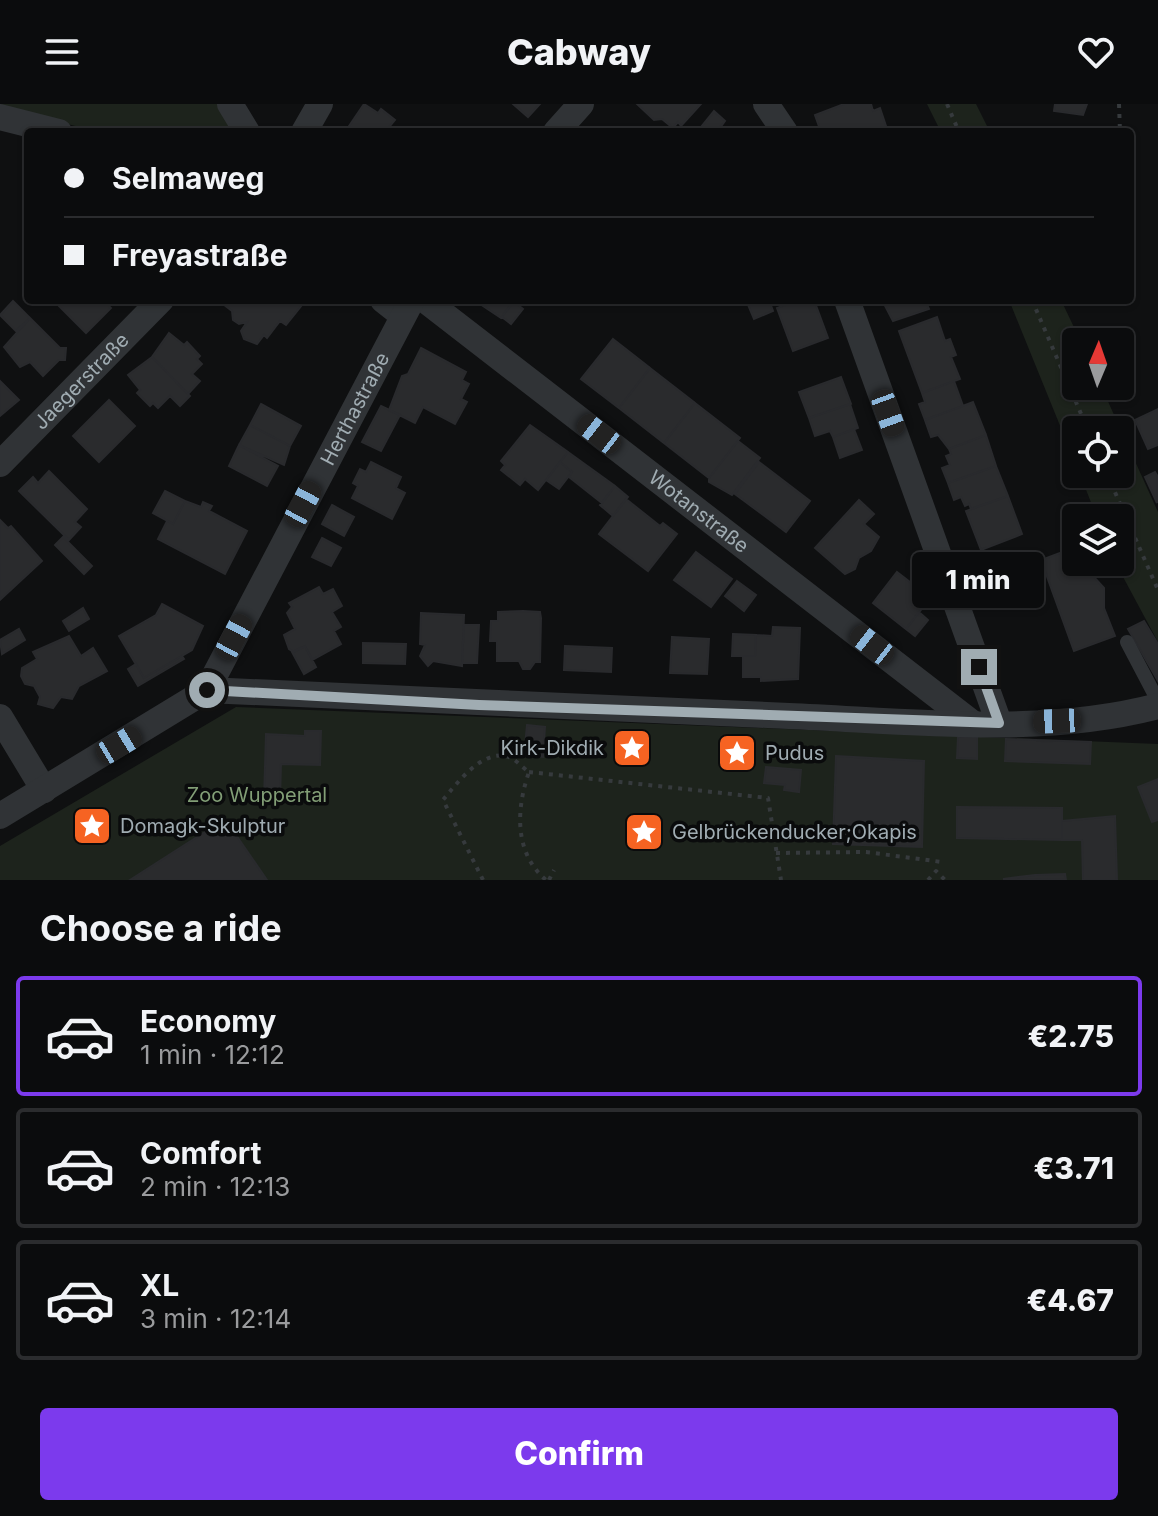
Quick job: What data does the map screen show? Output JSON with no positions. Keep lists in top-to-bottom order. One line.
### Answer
{"streets":{"street":["Jaegerstraße","Herthastraße","Wotanstraße"]},"parks":["Zoo Wuppertal"],"places":{"place":["Kirk-Dikdik","Pudus","Domagk-Skulptur","Gelbrückenducker;Okapis"]},"north":"top","page":{"header":"Cabway","banner":["Selmaweg","Freyastraße"],"bubble":"1 min","heading":"Choose a ride","list":[{"name":"Economy","note":"1 min · 12:12","value":"€2.75"},{"name":"Comfort","note":"2 min · 12:13","value":"€3.71"},{"name":"XL","note":"3 min · 12:14","value":"€4.67"}],"buttons":"Confirm"}}
